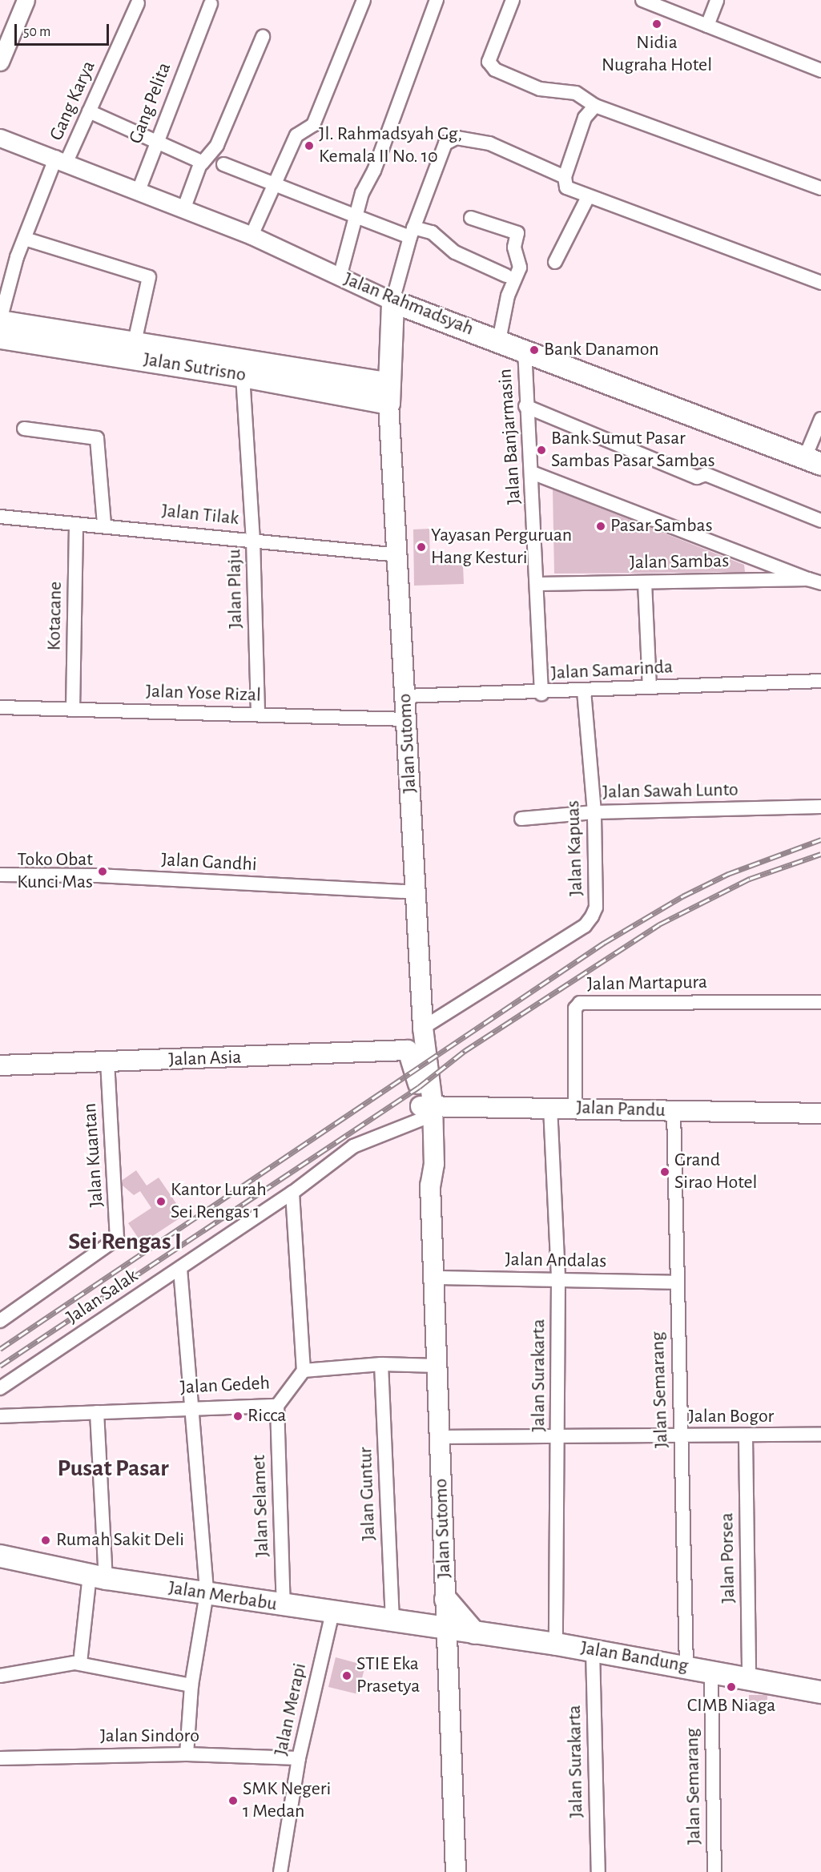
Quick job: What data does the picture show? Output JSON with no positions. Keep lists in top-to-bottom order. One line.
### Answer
{"streets":{"main road":["Jalan Rahmadsyah","Jalan Sutrisno","Jalan Sutomo","Jalan Asia","Jalan Pandu","Jalan Merbabu","Jalan Bandung"],"street":["Gang Karya","Gang Pelita","Jalan Banjarmasin","Jalan Tilak","Jalan Sambas","Jalan Plaju","Kotacane","Jalan Samarinda","Jalan Yose Rizal","Jalan Sawah Lunto","Jalan Kapuas","Jalan Gandhi","Jalan Martapura","Jalan Kuantan","Jalan Andalas","Jalan Salak","Jalan Surakarta","Jalan Gedeh","Jalan Semarang","Jalan Bogor","Jalan Guntur","Jalan Selamet","Jalan Porsea","Jalan Merapi","Jalan Sindoro"]},"crossings":[["Gang Karya","Jalan Rahmadsyah"],["Gang Karya","Jalan Sutrisno"],["Gang Pelita","Jalan Rahmadsyah"],["Jalan Rahmadsyah","Jalan Banjarmasin"],["Jalan Rahmadsyah","Jalan Sutomo"],["Jalan Sutrisno","Jalan Plaju"],["Jalan Sutrisno","Jalan Sutomo"],["Jalan Banjarmasin","Jalan Sambas"],["Jalan Banjarmasin","Jalan Samarinda"],["Jalan Tilak","Jalan Plaju"],["Jalan Tilak","Kotacane"],["Jalan Tilak","Jalan Sutomo"],["Jalan Plaju","Jalan Yose Rizal"],["Kotacane","Jalan Yose Rizal"],["Jalan Samarinda","Jalan Sutomo"],["Jalan Samarinda","Jalan Kapuas"],["Jalan Yose Rizal","Jalan Sutomo"],["Jalan Sutomo","Jalan Kapuas"],["Jalan Sutomo","Jalan Gandhi"],["Jalan Sutomo","Jalan Asia"],["Jalan Sutomo","Jalan Pandu"],["Jalan Sutomo","Jalan Andalas"],["Jalan Sutomo","Jalan Salak"],["Jalan Sutomo","Jalan Bogor"],["Jalan Sutomo","Jalan Merbabu"],["Jalan Sutomo","Jalan Bandung"],["Jalan Sawah Lunto","Jalan Kapuas"],["Jalan Martapura","Jalan Pandu"],["Jalan Asia","Jalan Kuantan"],["Jalan Pandu","Jalan Salak"],["Jalan Pandu","Jalan Surakarta"],["Jalan Pandu","Jalan Semarang"],["Jalan Andalas","Jalan Surakarta"],["Jalan Andalas","Jalan Semarang"],["Jalan Surakarta","Jalan Bogor"],["Jalan Surakarta","Jalan Bandung"],["Jalan Gedeh","Jalan Selamet"],["Jalan Semarang","Jalan Bogor"],["Jalan Semarang","Jalan Bandung"],["Jalan Bogor","Jalan Porsea"],["Jalan Guntur","Jalan Merbabu"],["Jalan Selamet","Jalan Merbabu"],["Jalan Porsea","Jalan Bandung"],["Jalan Merbabu","Jalan Bandung"],["Jalan Merbabu","Jalan Merapi"],["Jalan Merapi","Jalan Sindoro"]],"districts":["Sei Rengas I","Pusat Pasar"],"places":["Nidia Nugraha Hotel","Jl. Rahmadsyah Gg, Kemala II No. 10","Bank Danamon","Bank Sumut Pasar Sambas Pasar Sambas","Pasar Sambas","Yayasan Perguruan Hang Kesturi","Toko Obat Kunci Mas","Grand Sirao Hotel","Kantor Lurah Sei Rengas 1","Ricca","Rumah Sakit Deli","STIE Eka Prasetya","CIMB Niaga","SMK Negeri 1 Medan"],"scale_bar":"50 m"}
